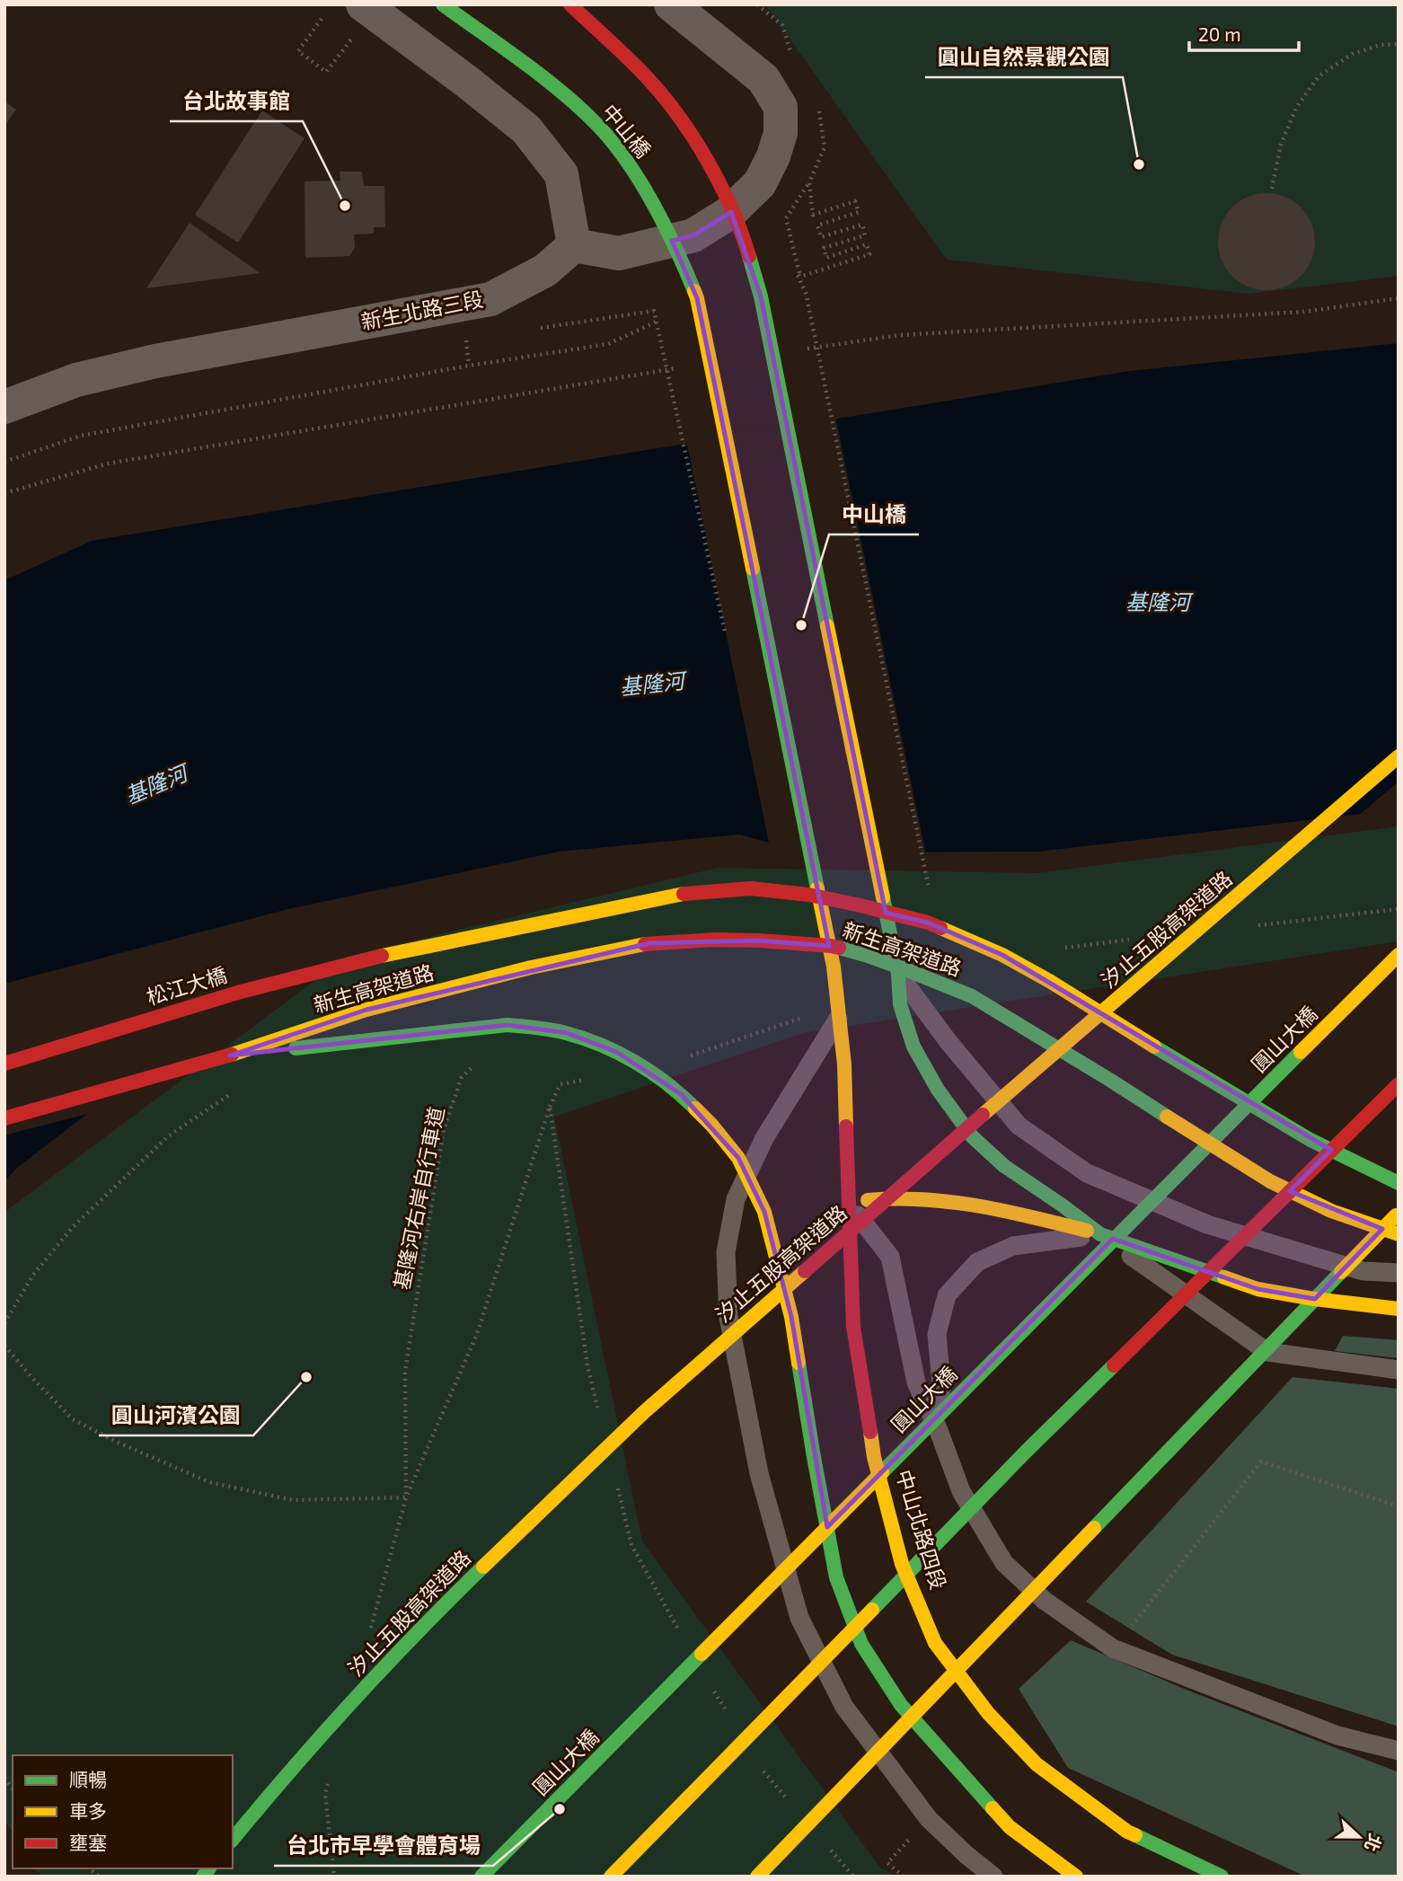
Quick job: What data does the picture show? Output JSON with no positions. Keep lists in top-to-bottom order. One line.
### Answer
{"streets":{"main road":["中山橋","汐止五股高架道路","新生高架道路","松江大橋","圓山大橋","中山北路四段"],"street":["新生北路三段"],"path":["基隆河右岸自行車道"]},"crossings":[["中山橋","中山北路四段"],["新生高架道路","松江大橋"]],"water":["基隆河"],"places":["圓山自然景觀公園","台北故事館","中山橋","圓山河濱公園","台北市早學會體育場"],"legend":["順暢","車多","壅塞"],"scale_bar":"20 m","north":"right"}
